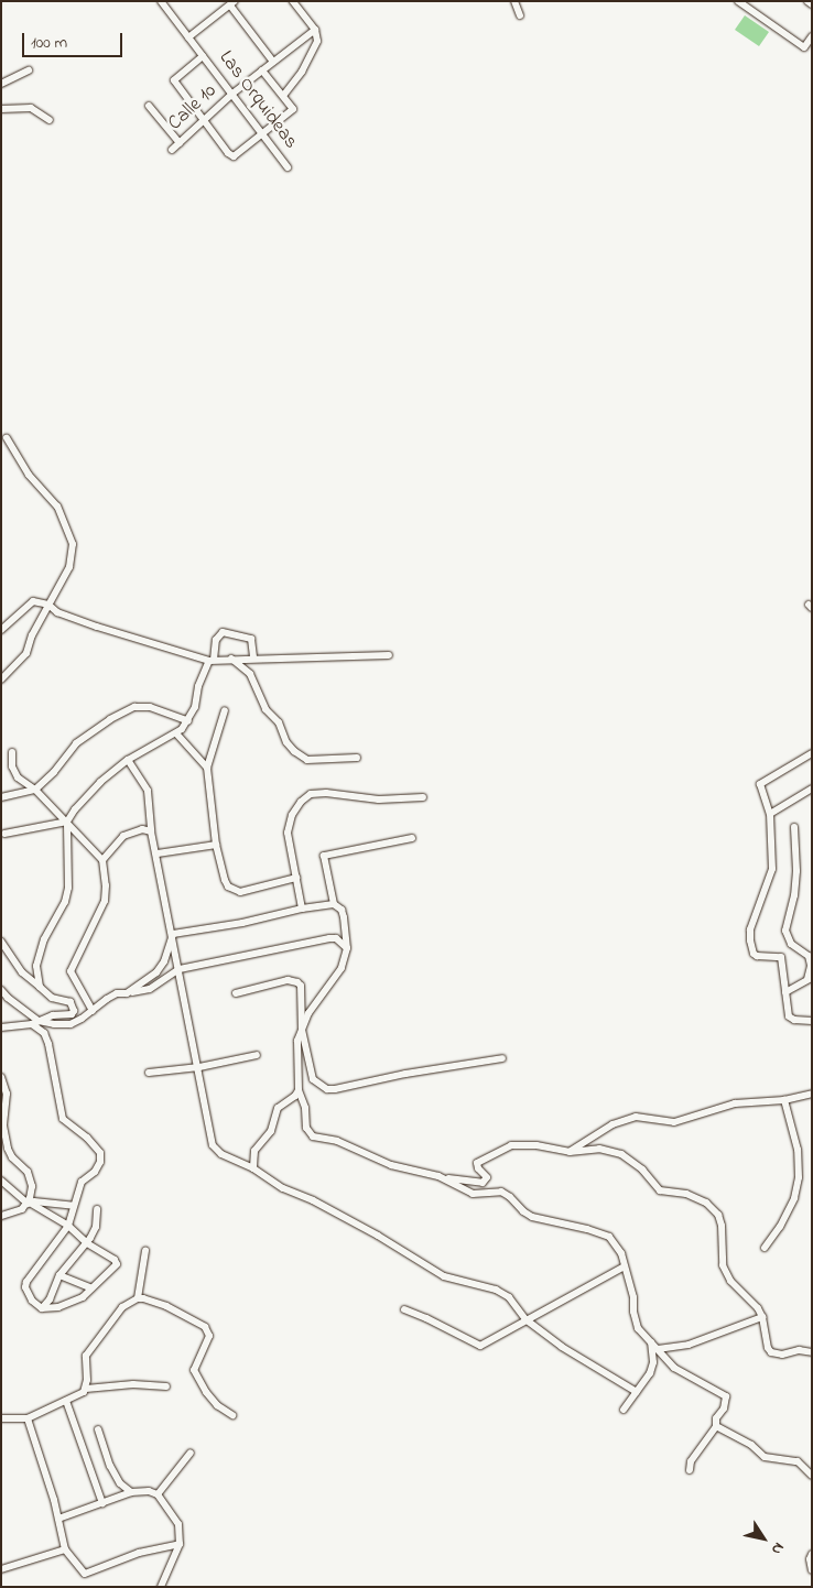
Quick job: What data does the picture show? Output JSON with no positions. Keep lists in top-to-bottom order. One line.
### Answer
{"streets":{"street":["Las Orquideas","Calle 10"]},"crossings":[["Las Orquideas","Calle 10"]],"scale_bar":"100 m","north":"bottom right"}
